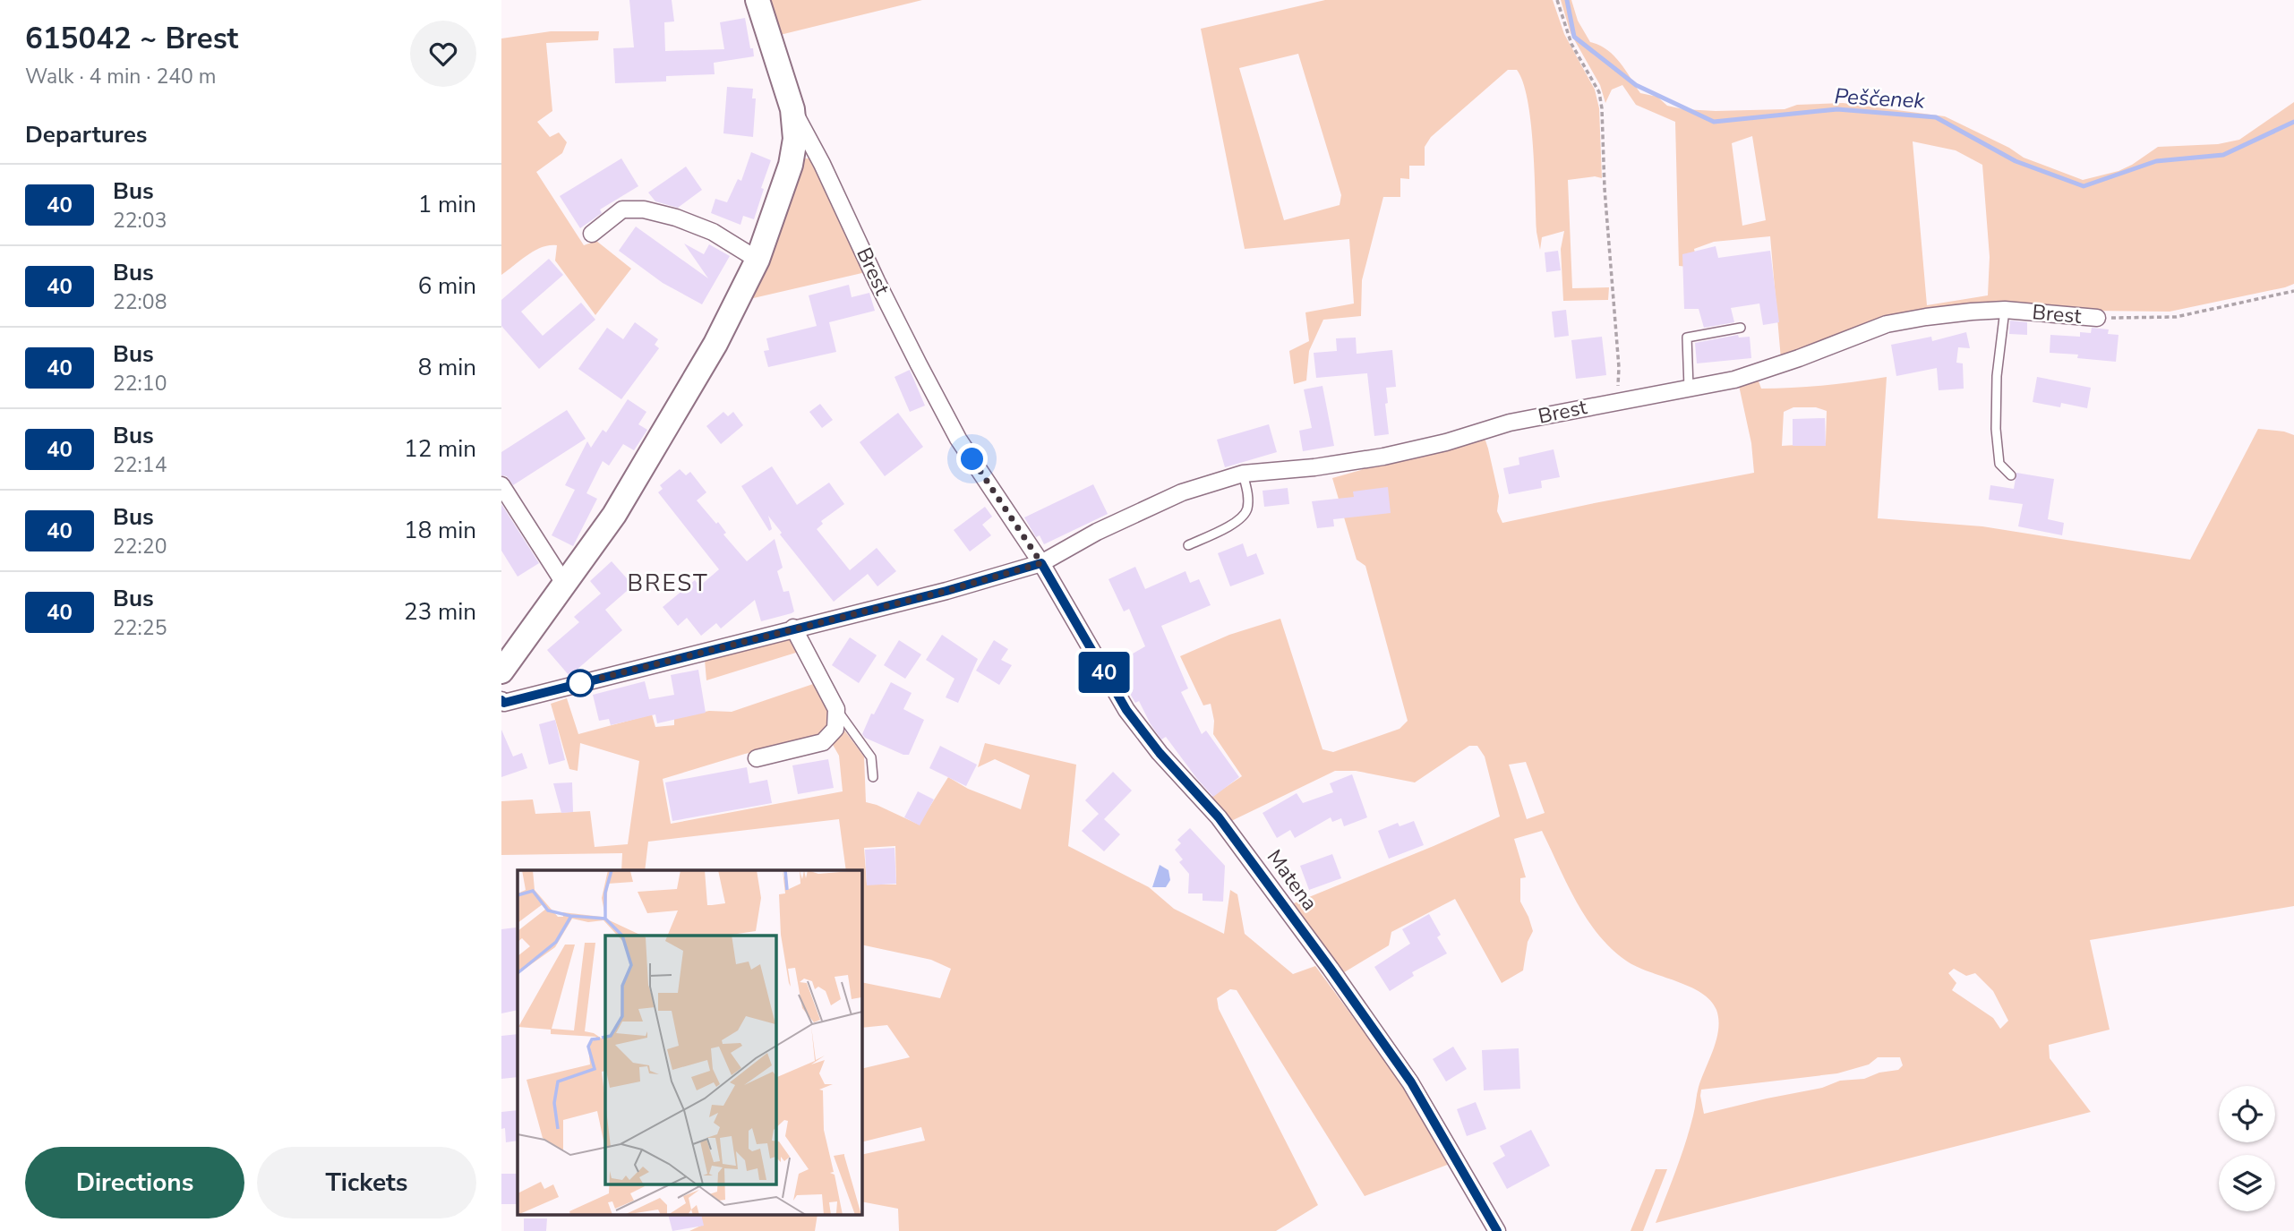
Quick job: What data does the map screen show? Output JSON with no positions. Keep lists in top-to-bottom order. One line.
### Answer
{"streets":{"street":["Brest","Matena"]},"crossings":[["Brest","Matena"]],"districts":["BREST"],"water":["Peščenek"],"lines":["bus line 40"],"page":{"heading":[["615042 ~ Brest","Walk · 4 min · 240 m"],"Departures"],"on_map":"40","list":[{"mark":"40","name":"Bus","note":"22:03","value":"1 min"},{"mark":"40","name":"Bus","note":"22:08","value":"6 min"},{"mark":"40","name":"Bus","note":"22:10","value":"8 min"},{"mark":"40","name":"Bus","note":"22:14","value":"12 min"},{"mark":"40","name":"Bus","note":"22:20","value":"18 min"},{"mark":"40","name":"Bus","note":"22:25","value":"23 min"}],"buttons":["Directions","Tickets"]}}
